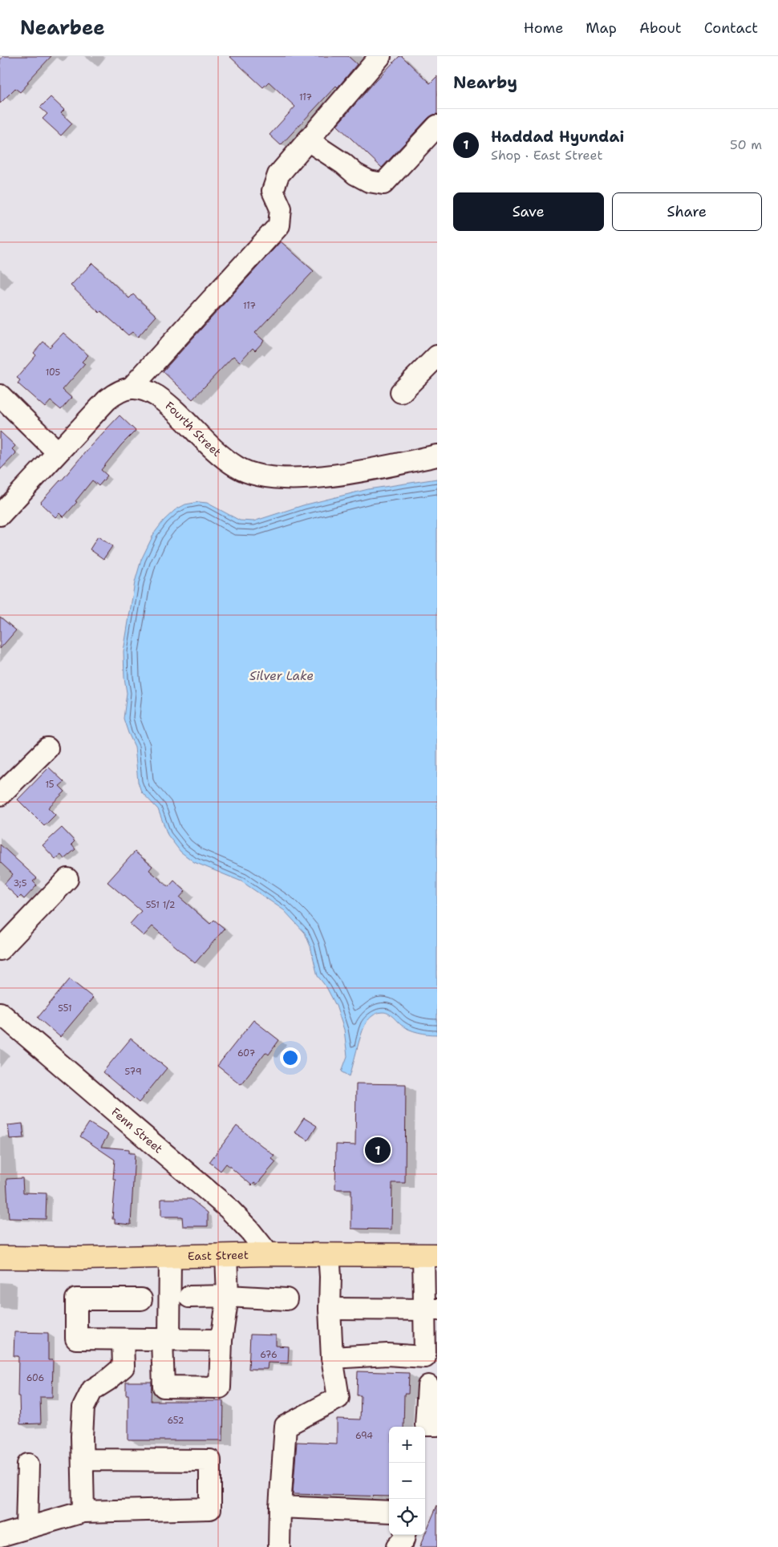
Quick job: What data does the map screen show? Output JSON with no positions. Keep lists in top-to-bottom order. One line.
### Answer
{"streets":{"highway":["East Street"],"street":["Fourth Street","Fenn Street"]},"crossings":[["Fenn Street","East Street"]],"water":["Silver Lake"],"house_numbers":["117","117","105","15","3;5","551 1/2","551","607","579","676","606","652","694"],"page":{"header":"Nearbee","nav":["Home","Map","About","Contact"],"heading":"Nearby","list":[{"mark":"1","name":"Haddad Hyundai","note":"Shop · East Street","value":"50 m"}],"buttons":["Save","Share"],"pins":"1","map_buttons":["+","−"]}}
